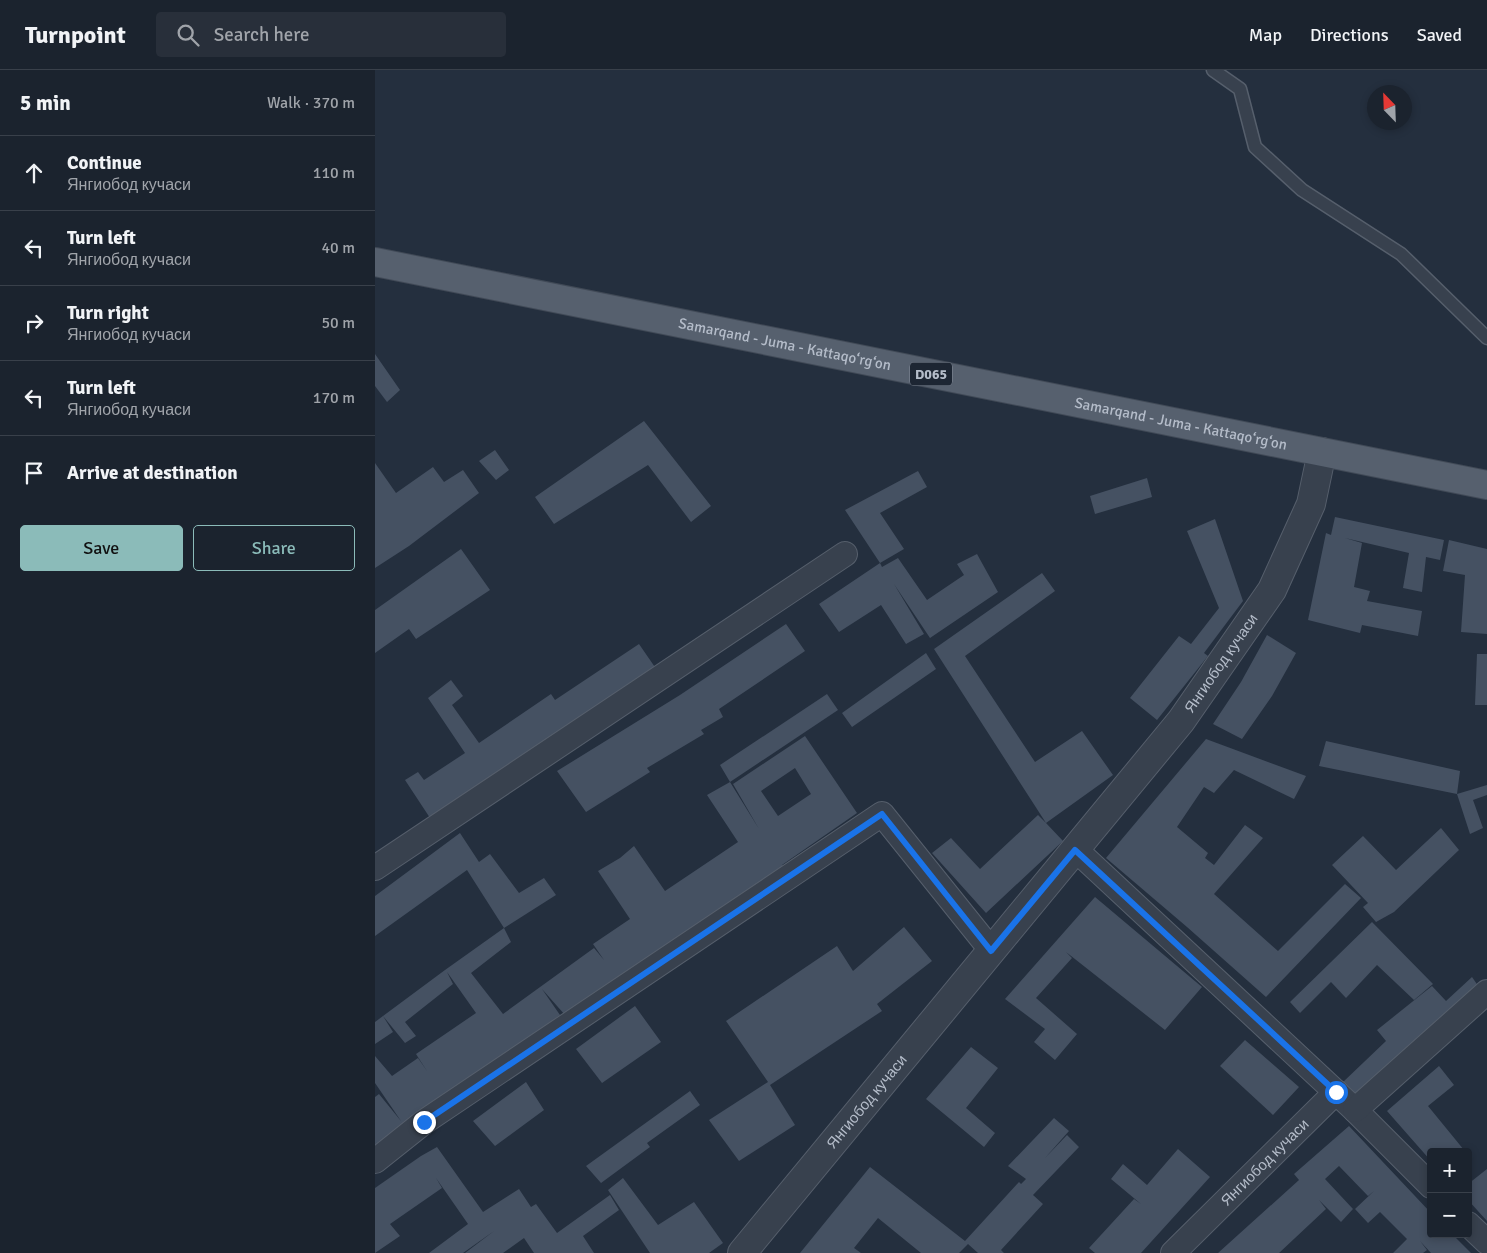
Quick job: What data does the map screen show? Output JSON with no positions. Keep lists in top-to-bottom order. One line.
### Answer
{"streets":{"main road":["Samarqand - Juma - Kattaqo‘rg‘on","D065"],"street":["Янгиобод кучаси"]},"crossings":[["Samarqand - Juma - Kattaqo‘rg‘on","Янгиобод кучаси"]],"north":"top left","page":{"header":"Turnpoint","search":"Search here","nav":["Map","Directions","Saved"],"heading":["5 min","Walk · 370 m"],"list":[["Continue","Янгиобод кучаси","110 m"],["Turn left","Янгиобод кучаси","40 m"],["Turn right","Янгиобод кучаси","50 m"],["Turn left","Янгиобод кучаси","170 m"],"Arrive at destination"],"buttons":["Save","Share"],"map_buttons":["+","−"]}}
